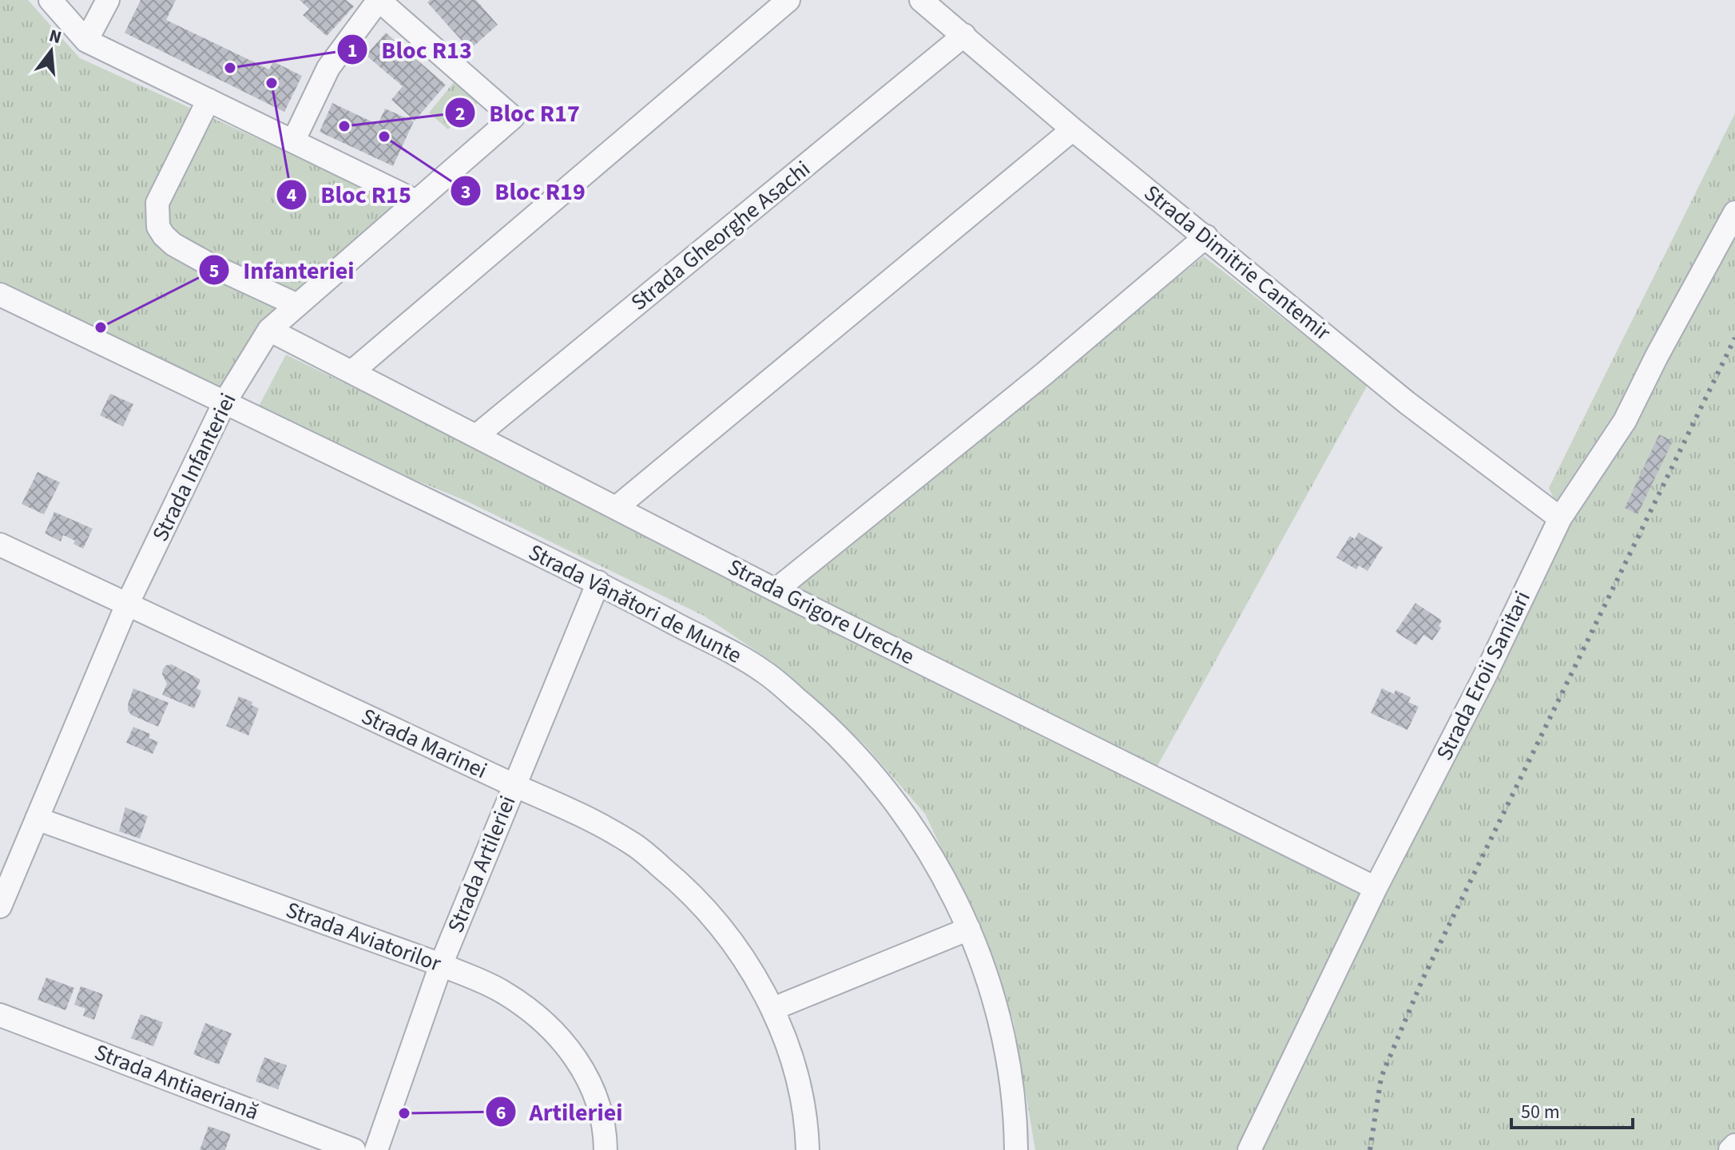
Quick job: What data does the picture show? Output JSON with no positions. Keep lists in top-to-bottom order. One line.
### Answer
{"streets":{"street":["Strada Gheorghe Asachi","Strada Dimitrie Cantemir","Strada Infanteriei","Strada Vânători de Munte","Strada Grigore Ureche","Strada Eroii Sanitari","Strada Marinei","Strada Artileriei","Strada Aviatorilor","Strada Antiaeriană"]},"crossings":[["Strada Gheorghe Asachi","Strada Dimitrie Cantemir"],["Strada Gheorghe Asachi","Strada Grigore Ureche"],["Strada Dimitrie Cantemir","Strada Eroii Sanitari"],["Strada Infanteriei","Strada Vânători de Munte"],["Strada Infanteriei","Strada Grigore Ureche"],["Strada Infanteriei","Strada Marinei"],["Strada Infanteriei","Strada Aviatorilor"],["Strada Vânători de Munte","Strada Artileriei"],["Strada Grigore Ureche","Strada Eroii Sanitari"],["Strada Marinei","Strada Artileriei"],["Strada Artileriei","Strada Aviatorilor"]],"places":["Bloc R13","Bloc R15","Bloc R17","Bloc R19","Infanteriei","Artileriei"],"scale_bar":"50 m","north":"top"}
